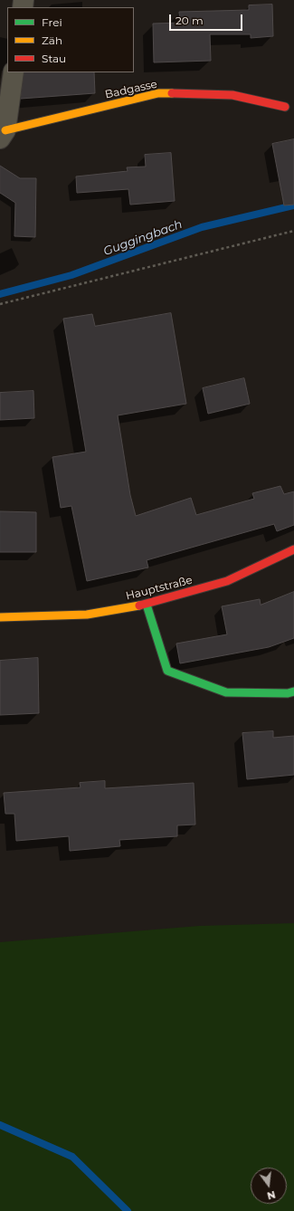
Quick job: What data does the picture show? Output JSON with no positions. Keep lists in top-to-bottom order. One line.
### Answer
{"streets":{"street":["Badgasse","Hauptstraße"]},"water":["Guggingbach"],"legend":["Frei","Zäh","Stau"],"scale_bar":"20 m","north":"bottom"}
